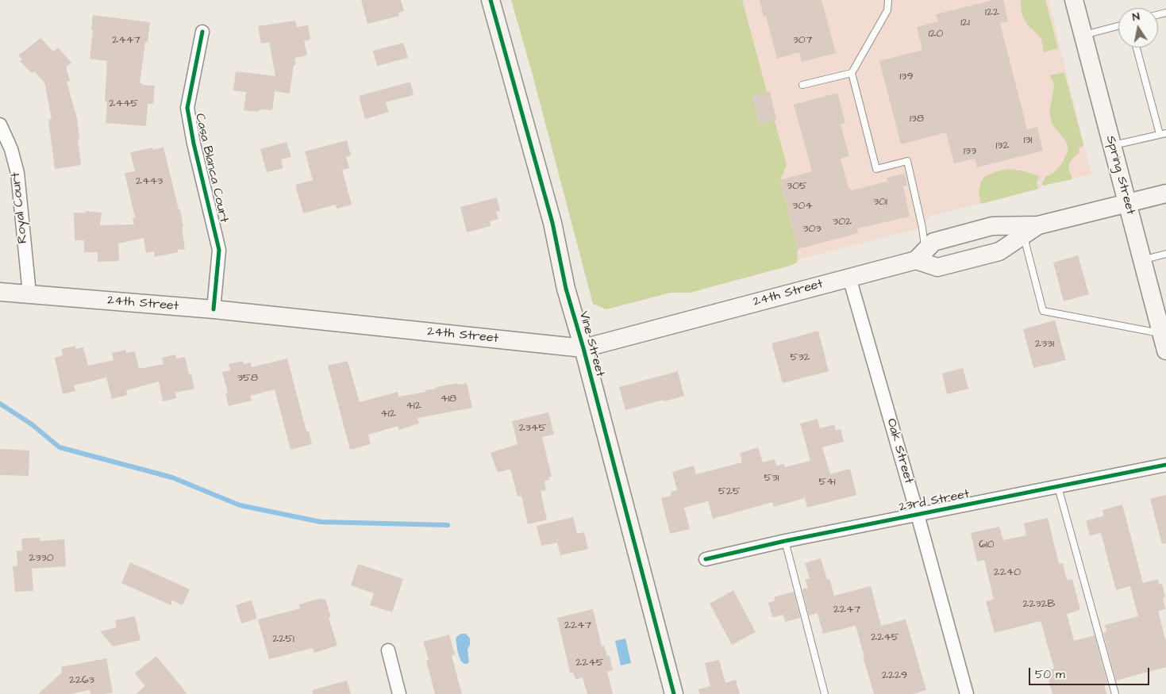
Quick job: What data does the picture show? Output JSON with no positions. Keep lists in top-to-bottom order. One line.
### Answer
{"streets":{"main road":["Spring Street","24th Street","Vine Street"],"street":["Casa Blanca Court","Royal Court","Oak Street","23rd Street"]},"crossings":[["Casa Blanca Court","24th Street"],["Spring Street","24th Street"],["Royal Court","24th Street"],["24th Street","Vine Street"],["24th Street","Oak Street"],["Oak Street","23rd Street"]],"house_numbers":["122","121","120","2447","307","139","2445","138","131","132","133","2443","305","301","304","302","303","2331","532","358","418","412","412","2345","531","541","525","610","2330","2240","2232B","2247","2247","2245","2251","2245","2229","2263"],"scale_bar":"50 m","north":"top"}
